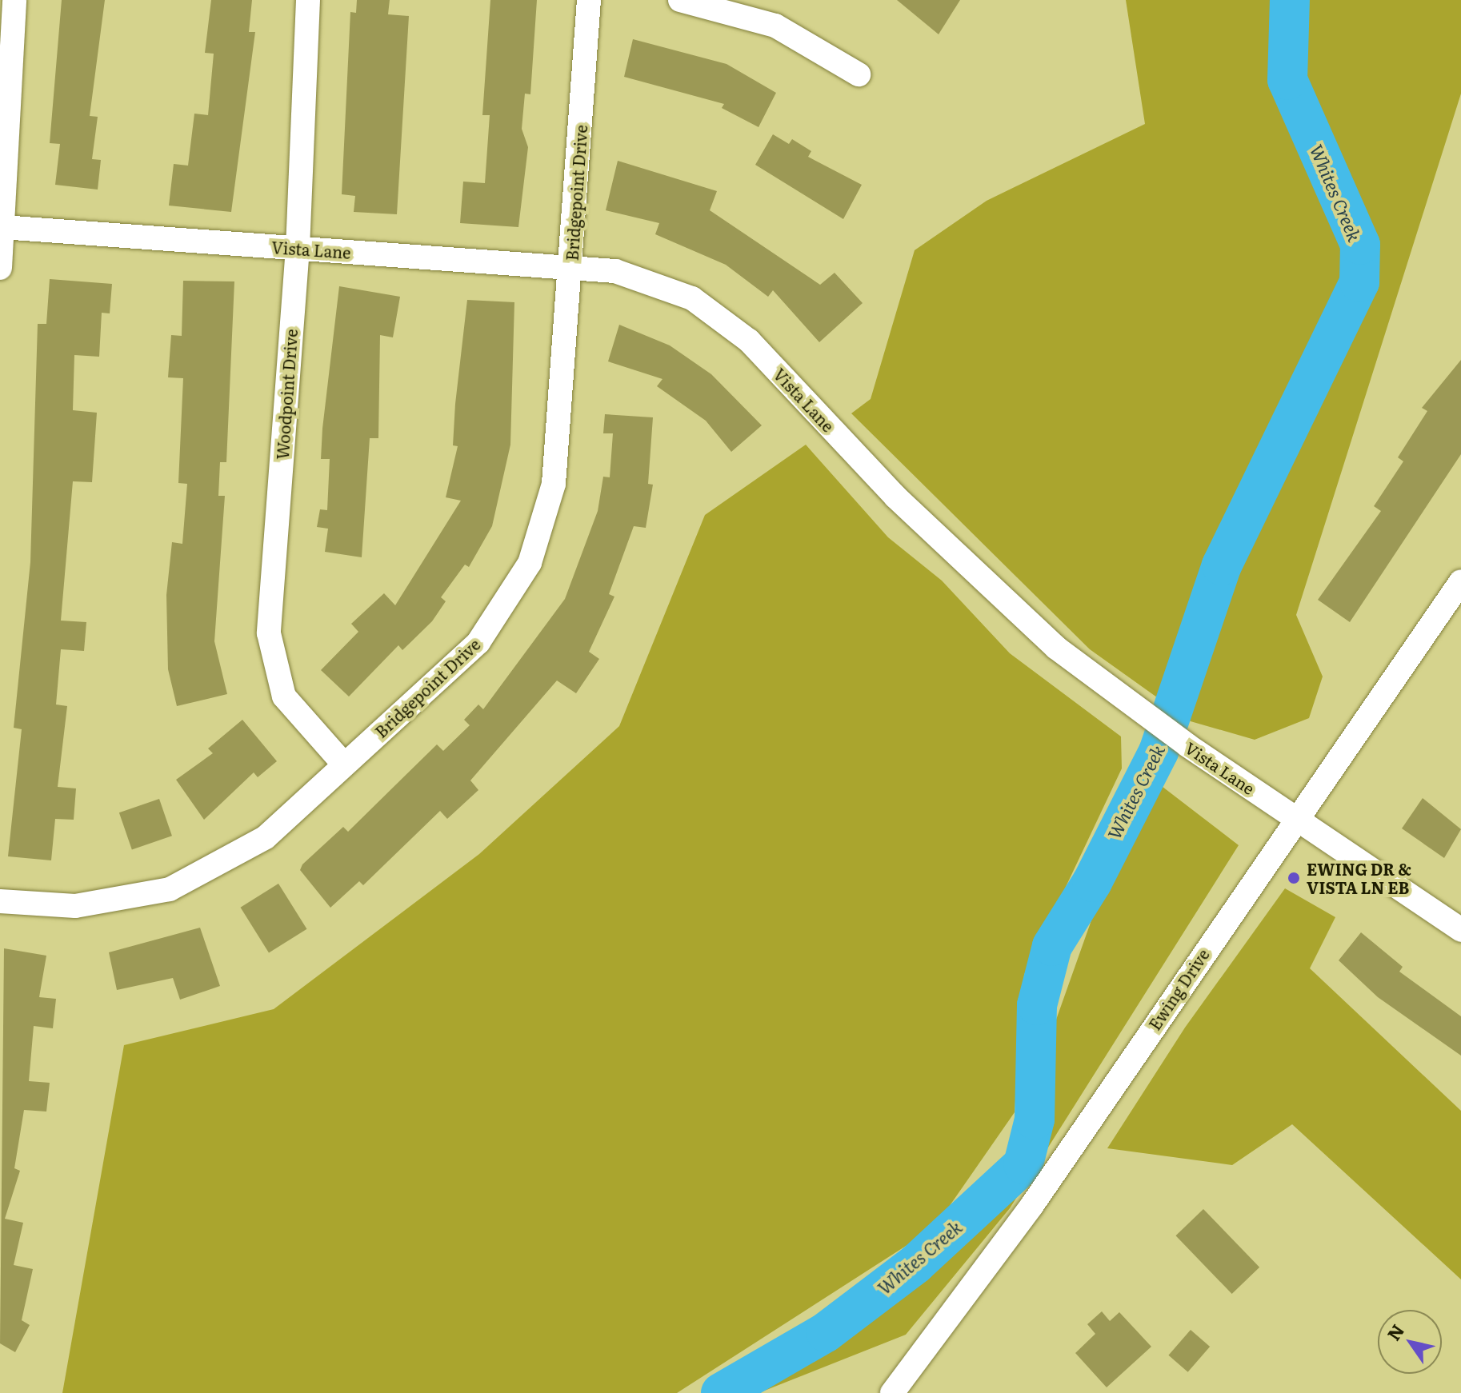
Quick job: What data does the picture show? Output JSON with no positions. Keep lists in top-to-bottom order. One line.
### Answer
{"streets":{"street":["Bridgepoint Drive","Vista Lane","Woodpoint Drive","Ewing Drive"]},"crossings":[["Bridgepoint Drive","Vista Lane"],["Bridgepoint Drive","Woodpoint Drive"],["Vista Lane","Woodpoint Drive"],["Vista Lane","Ewing Drive"]],"water":["Whites Creek"],"places":["EWING DR & VISTA LN EB"],"north":"top left"}
